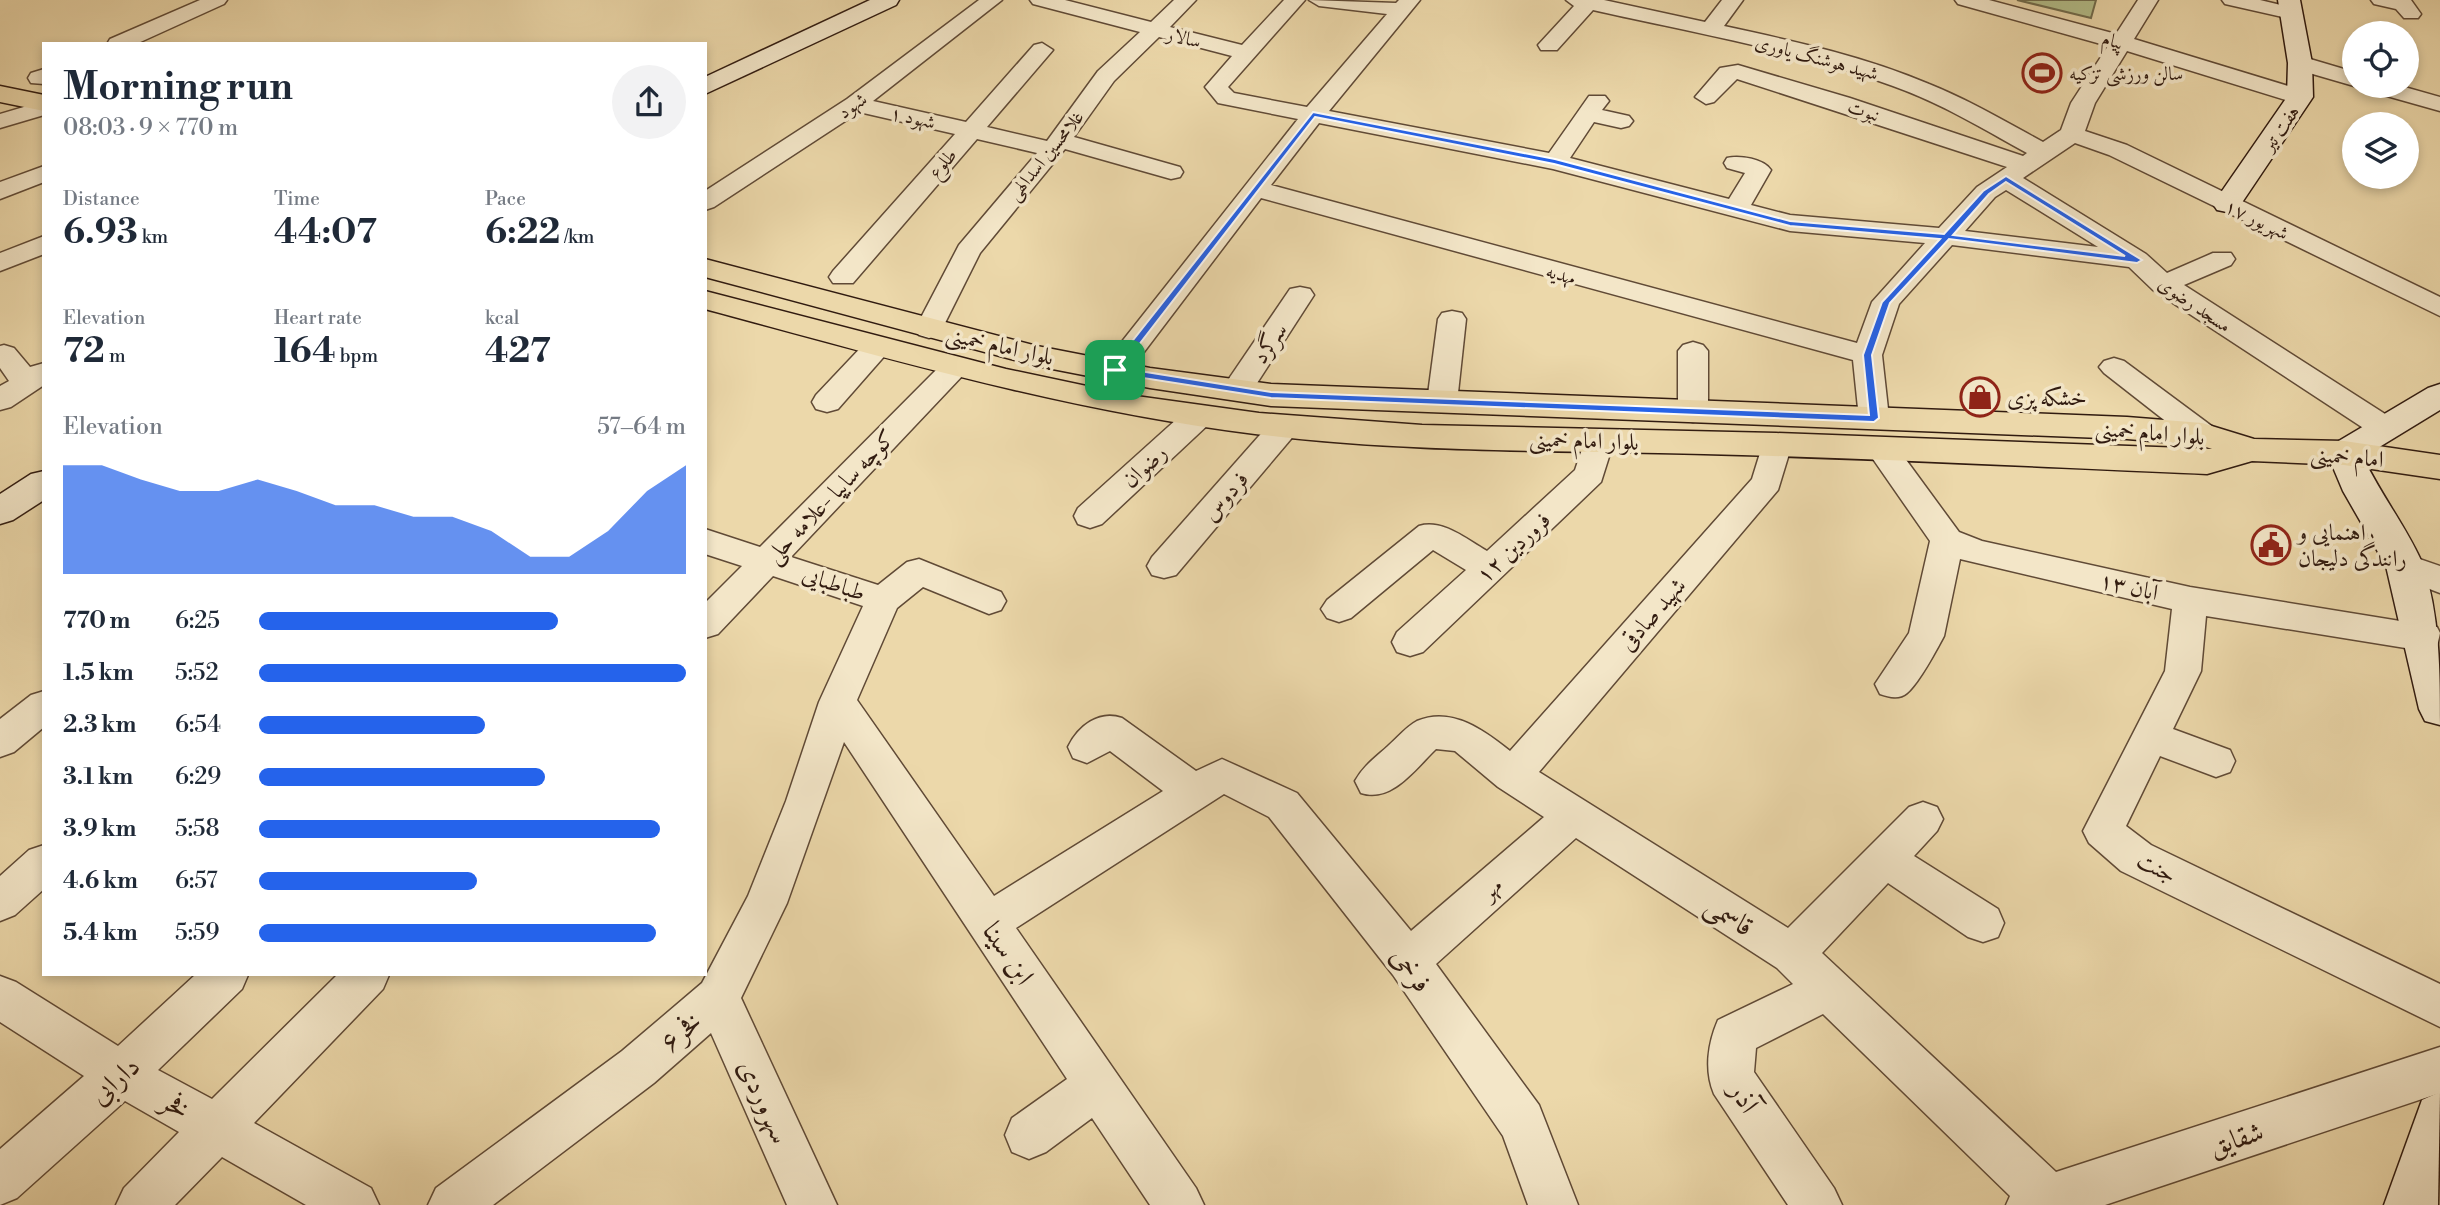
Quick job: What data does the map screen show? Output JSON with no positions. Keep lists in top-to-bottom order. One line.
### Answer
{"streets":{"main road":["بلوار امام خمینی","امام خمینی"],"street":["سالار","پیام","شهید هوشنگ یاوری","شهود","نبوت","شهود ۱","هفت تیر","غلامحسین اسدالهی","طلوع","۱۷ شهریور","مهدیه","مسجد رضوی","سرگرد","رضوان","کوچه سایپا -علامه حلی","فردوس","۱۲ فروردین","طباطبایی","۱۳ آبان","شهید صادقی","جنت","مهر","قاسمی","ابن سینا","فرخی","فخر۶","دارابی","آذر","سهروردی","فخر","شقایق"]},"crossings":[["سالار","غلامحسین اسدالهی"],["پیام","هفت تیر"],["شهید هوشنگ یاوری","نبوت"],["شهید هوشنگ یاوری","مسجد رضوی"],["شهود","شهود ۱"],["نبوت","مسجد رضوی"],["شهود ۱","غلامحسین اسدالهی"],["شهود ۱","طلوع"],["هفت تیر","۱۷ شهریور"],["غلامحسین اسدالهی","بلوار امام خمینی"],["سرگرد","بلوار امام خمینی"],["بلوار امام خمینی","امام خمینی"],["بلوار امام خمینی","رضوان"],["بلوار امام خمینی","کوچه سایپا -علامه حلی"],["بلوار امام خمینی","فردوس"],["بلوار امام خمینی","۱۲ فروردین"],["بلوار امام خمینی","شهید صادقی"],["کوچه سایپا -علامه حلی","طباطبایی"],["طباطبایی","فخر۶"],["۱۳ آبان","جنت"],["شهید صادقی","قاسمی"],["مهر","قاسمی"],["مهر","فرخی"],["قاسمی","آذر"],["قاسمی","شقایق"],["ابن سینا","فخر۶"],["فخر۶","سهروردی"],["دارابی","فخر"]],"places":{"sports":["سالن ورزشی تزکیه"],"shop":["خشکه پزی"],"public building":["راهنمایی و رانندگی دلیجان"]},"page":{"heading":["Morning run","08:03 · 9 × 770 m"],"stats":[["Distance","6.93 km"],["Time","44:07"],["Pace","6:22 /km"],["Elevation","72 m"],["Heart rate","164 bpm"],["kcal","427"]],"chart":["Elevation","57–64 m"],"list":[{"name":"770 m","note":"6:25"},{"name":"1.5 km","note":"5:52"},{"name":"2.3 km","note":"6:54"},{"name":"3.1 km","note":"6:29"},{"name":"3.9 km","note":"5:58"},{"name":"4.6 km","note":"6:57"},{"name":"5.4 km","note":"5:59"}]}}
